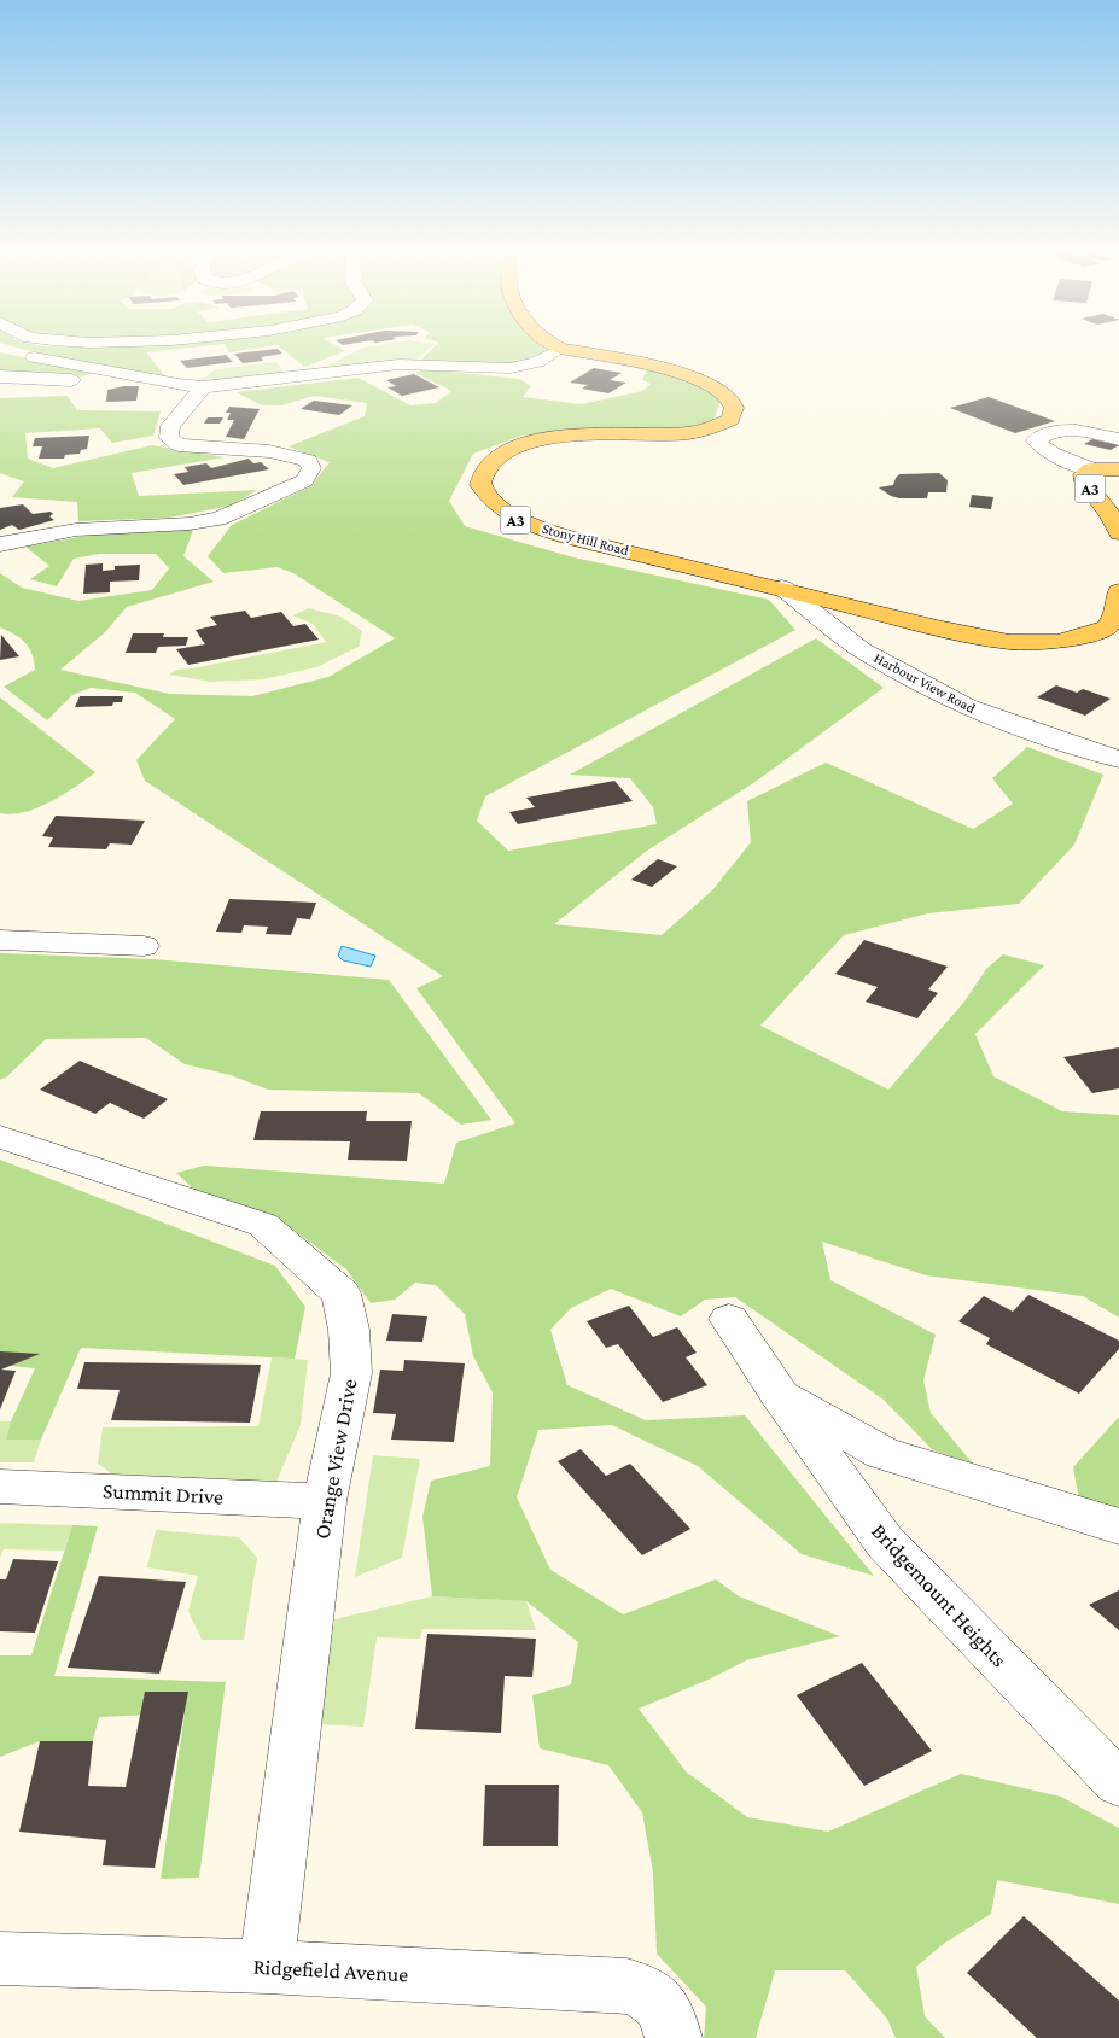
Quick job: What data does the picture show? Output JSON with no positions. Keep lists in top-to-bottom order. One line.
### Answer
{"streets":{"main road":["A3","Stony Hill Road"],"street":["Harbour View Road","Orange View Drive","Summit Drive","Bridgemount Heights","Ridgefield Avenue"]},"crossings":[["Stony Hill Road","Harbour View Road"],["Orange View Drive","Summit Drive"],["Orange View Drive","Ridgefield Avenue"]]}
